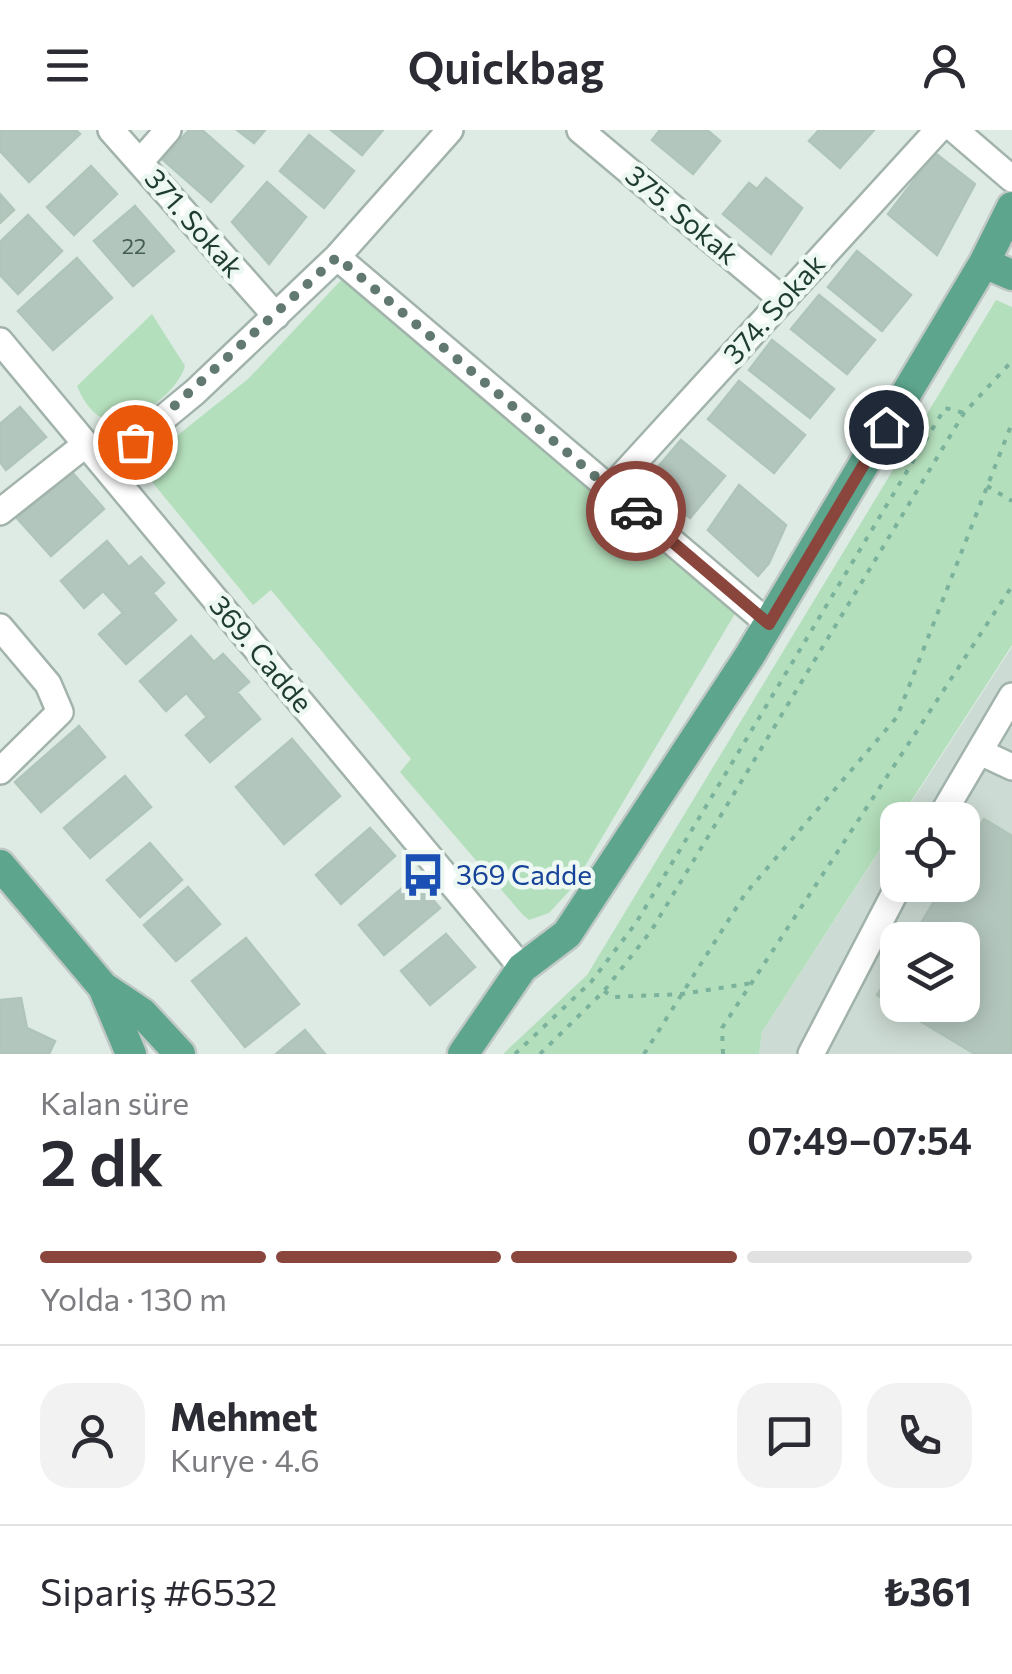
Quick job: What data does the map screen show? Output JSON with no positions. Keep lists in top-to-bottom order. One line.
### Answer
{"streets":{"street":["375. Sokak","371. Sokak","374. Sokak","369. Cadde"]},"crossings":[["375. Sokak","374. Sokak"]],"places":{"bus stop":["369 Cadde"]},"house_numbers":["22"],"page":{"header":"Quickbag","heading":["2 dk","Kalan süre","07:49–07:54"],"panel":["Mehmet","Kurye · 4.6","Sipariş #6532","₺361"],"bar":"Yolda · 130 m"}}
